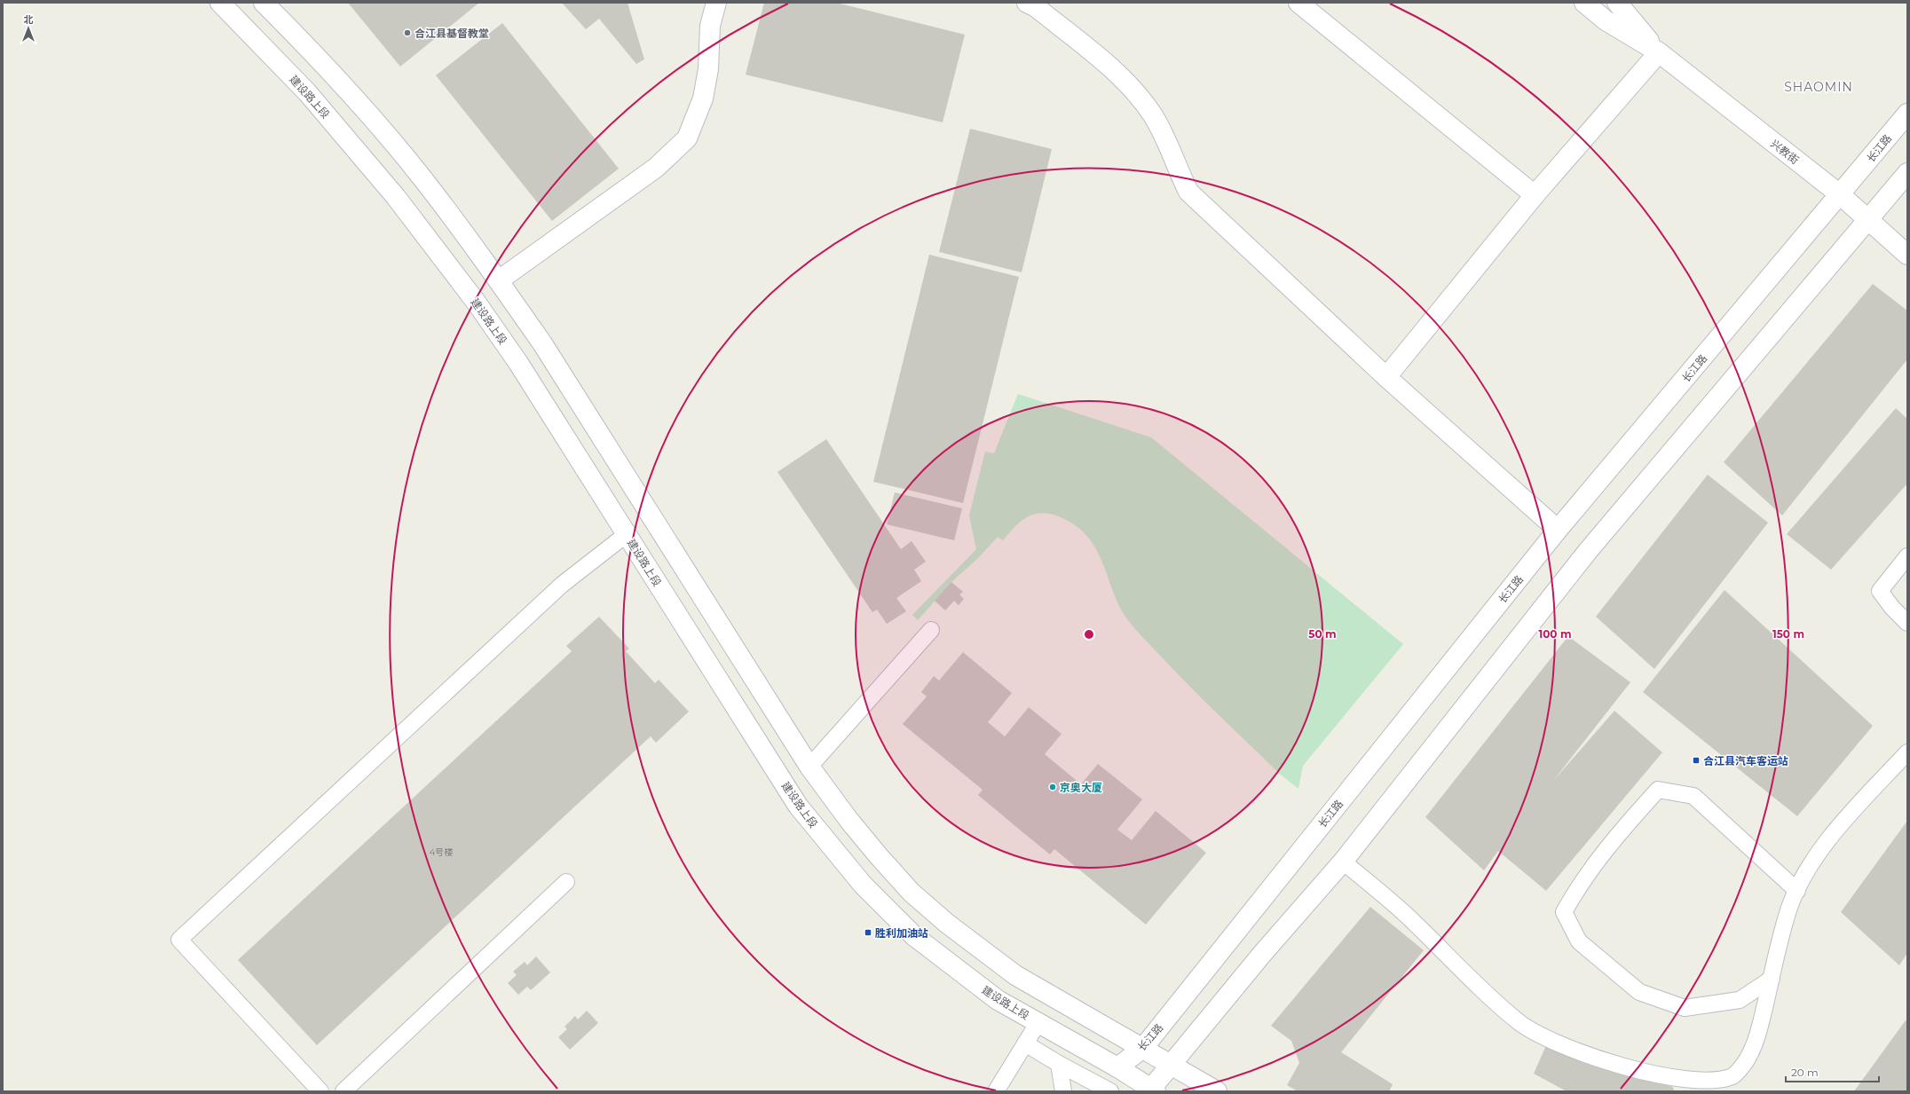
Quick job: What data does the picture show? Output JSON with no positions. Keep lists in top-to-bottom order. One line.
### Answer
{"streets":{"main road":["建设路上段","长江路","兴教街"]},"crossings":[["建设路上段","长江路"],["长江路","兴教街"]],"districts":["SHAOMIN"],"places":{"other":["合江县基督教堂","京奥大厦"],"transit":["合江县汽车客运站","胜利加油站"]},"house_numbers":["4号楼"],"scale_bar":"20 m","north":"top","rings":["50 m","100 m","150 m"]}
